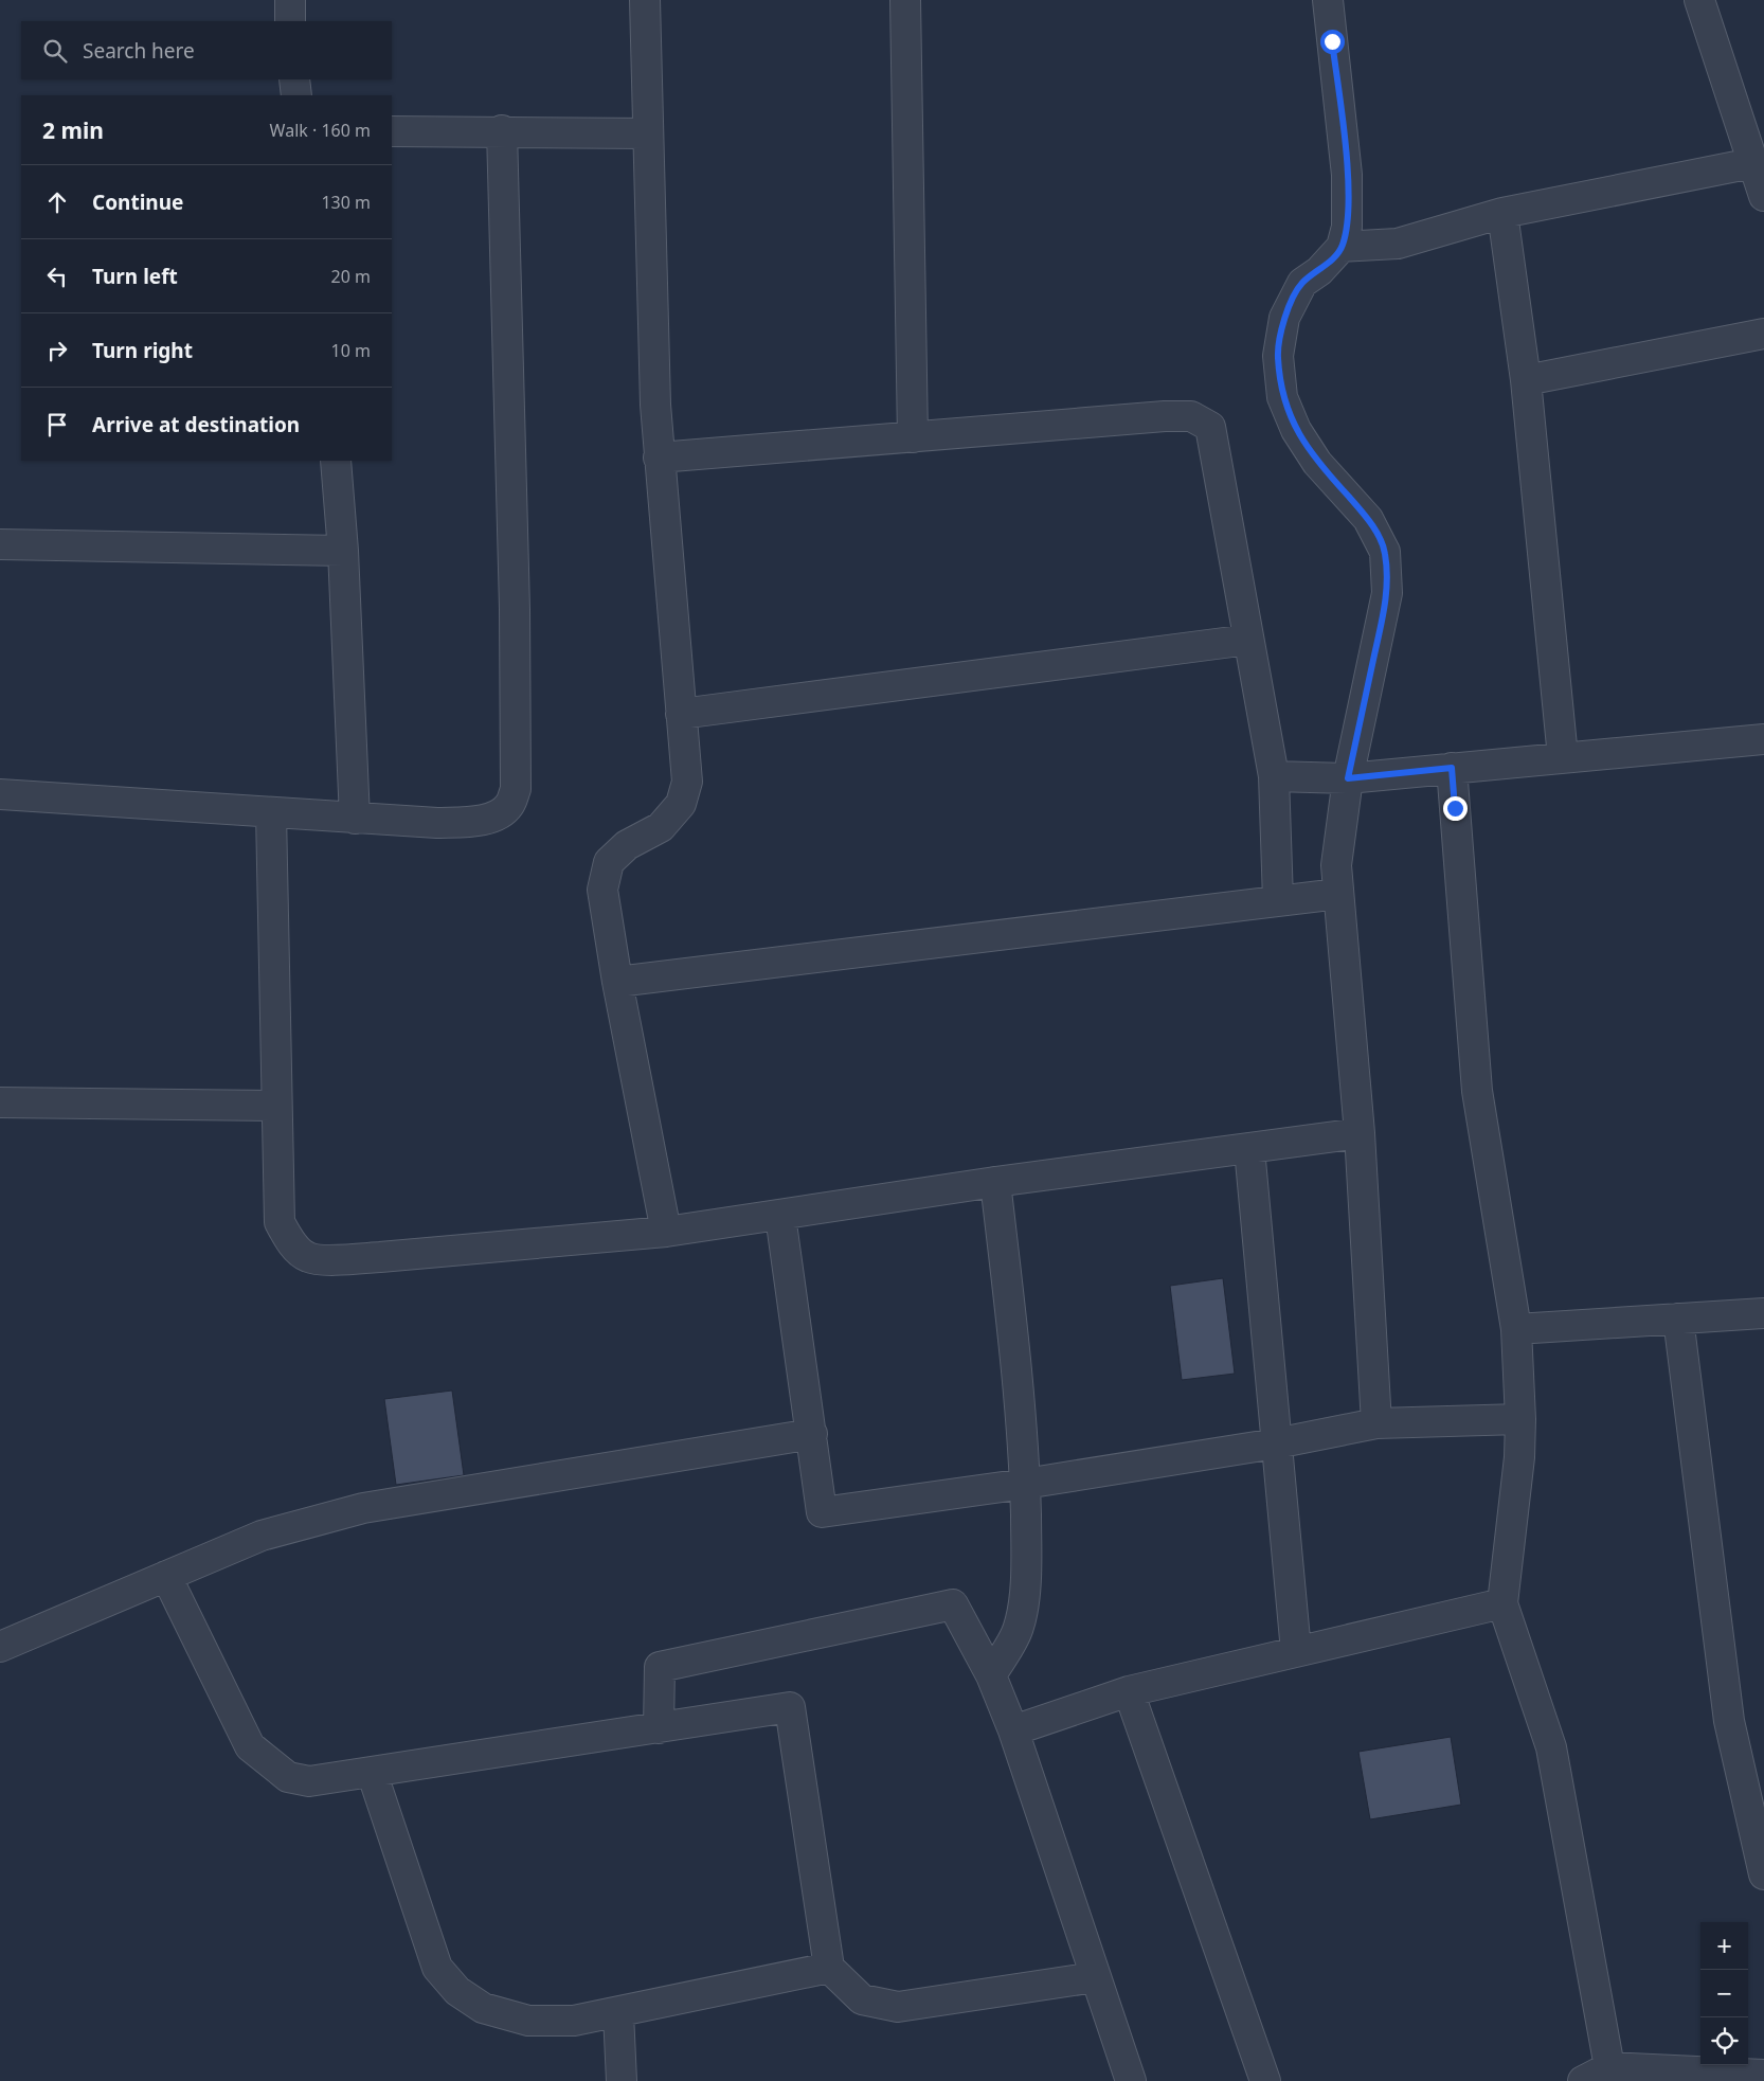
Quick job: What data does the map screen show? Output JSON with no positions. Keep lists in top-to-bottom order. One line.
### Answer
{"page":{"search":"Search here","heading":["2 min","Walk · 160 m"],"list":[["Continue","130 m"],["Turn left","20 m"],["Turn right","10 m"],"Arrive at destination"],"map_buttons":["+","−"]}}
